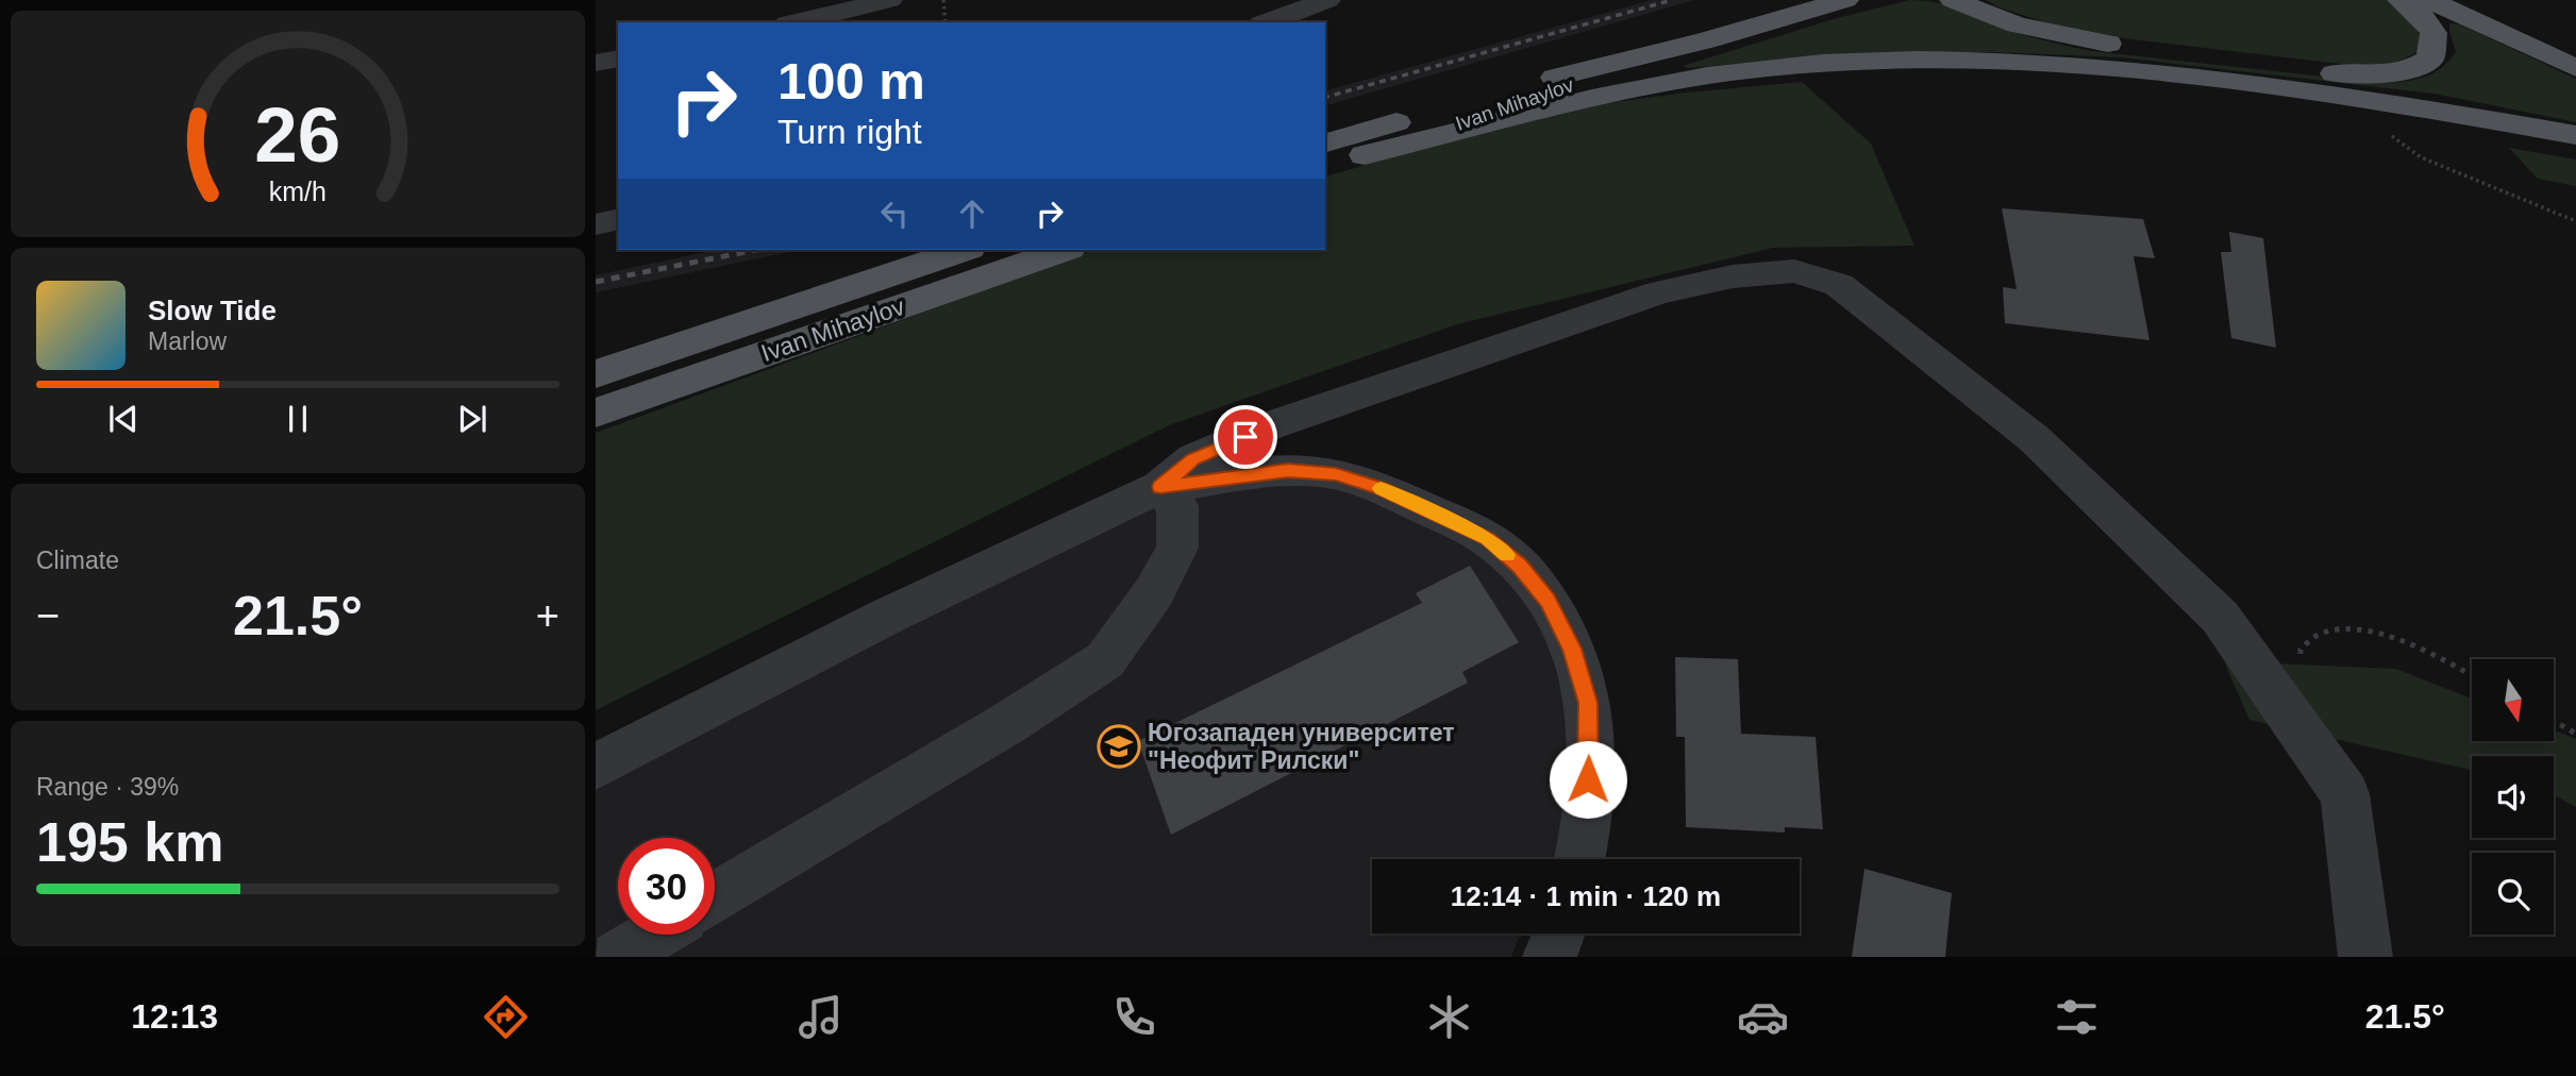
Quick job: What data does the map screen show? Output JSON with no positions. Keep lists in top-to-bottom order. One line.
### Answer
{"streets":{"main road":["Ivan Mihaylov"]},"places":{"school or university":["Югозападен университет \"Неофит Рилски\""]},"north":"bottom","page":{"turn":["100 m","Turn right"],"song":["Slow Tide","Marlow"],"tile":["Climate",["Range · 39%","195 km"]],"heat":["−","21.5°","+"],"limit":"30","trip":"12:14 · 1 min · 120 m","tabs":["12:13","21.5°"],"gauge":["26","km/h"]}}
